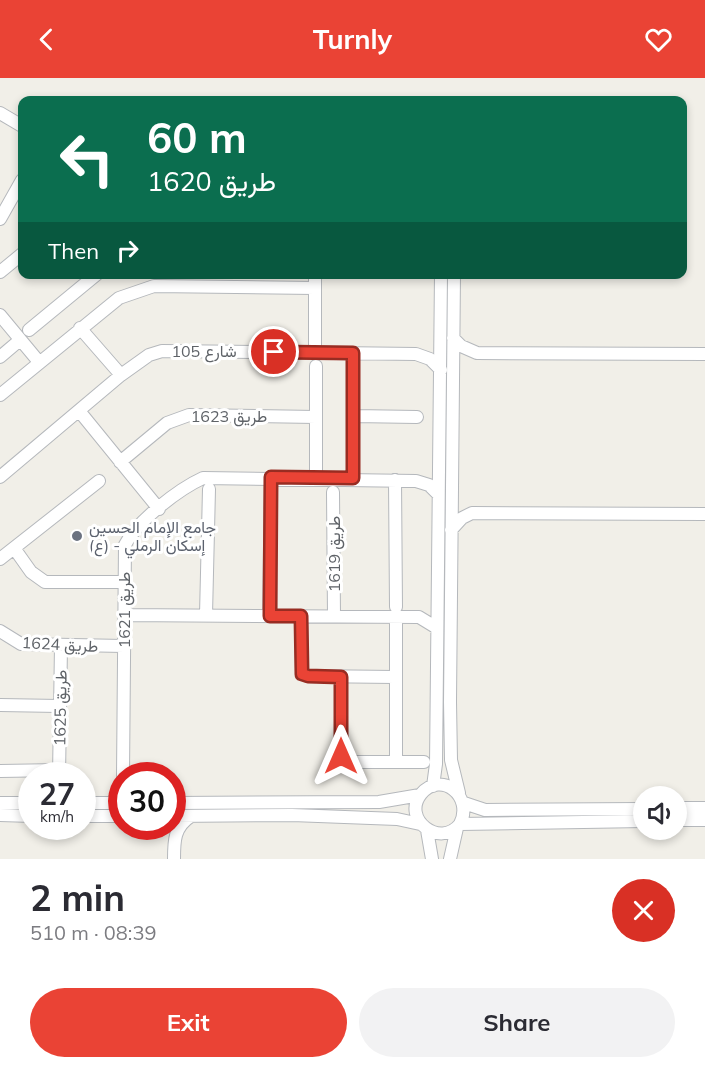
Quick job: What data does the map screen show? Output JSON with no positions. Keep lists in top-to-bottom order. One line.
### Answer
{"streets":{"street":["شارع 105","طريق 1623","طريق 1619","طريق 1621","طريق 1624","طريق 1625"]},"crossings":[["طريق 1619","طريق 1621"],["طريق 1621","طريق 1624"],["طريق 1624","طريق 1625"]],"places":["جامع الإمام الحسين (ع) - إسكان الرملي"],"page":{"header":"Turnly","turn":["60 m","طريق 1620"],"then":"Then","speed":"27 km/h","limit":"30","heading":["2 min","510 m · 08:39"],"buttons":["Exit","Share"]}}
